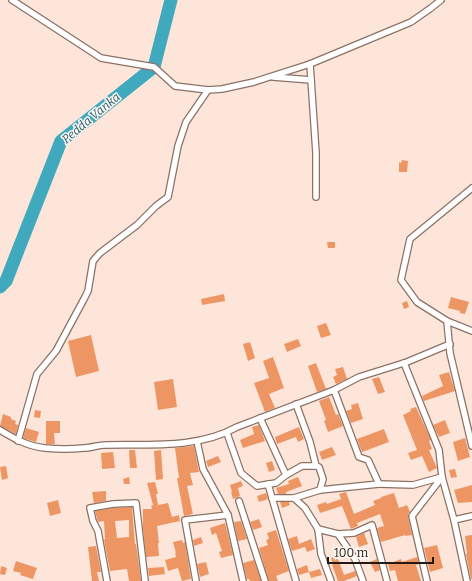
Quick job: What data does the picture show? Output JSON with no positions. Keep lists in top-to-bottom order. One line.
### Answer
{"water":["Pedda Vanka"],"scale_bar":"100 m"}
